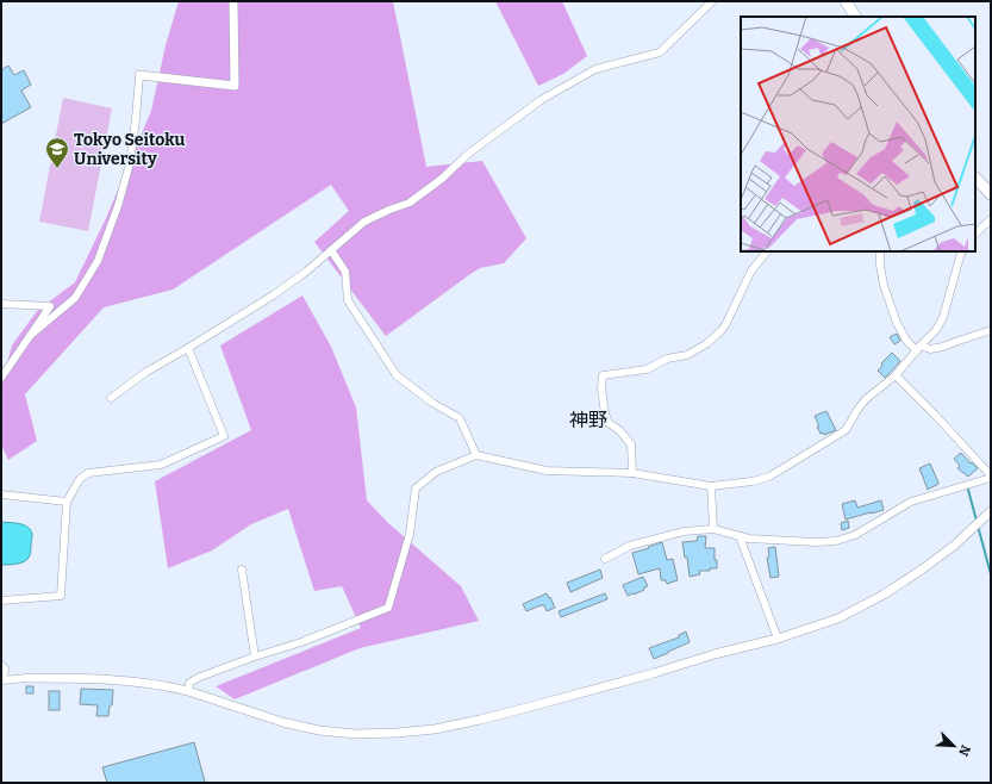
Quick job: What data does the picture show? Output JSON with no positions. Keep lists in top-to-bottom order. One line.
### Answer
{"districts":["神野"],"places":{"school or university":["Tokyo Seitoku University"]},"north":"bottom right"}
